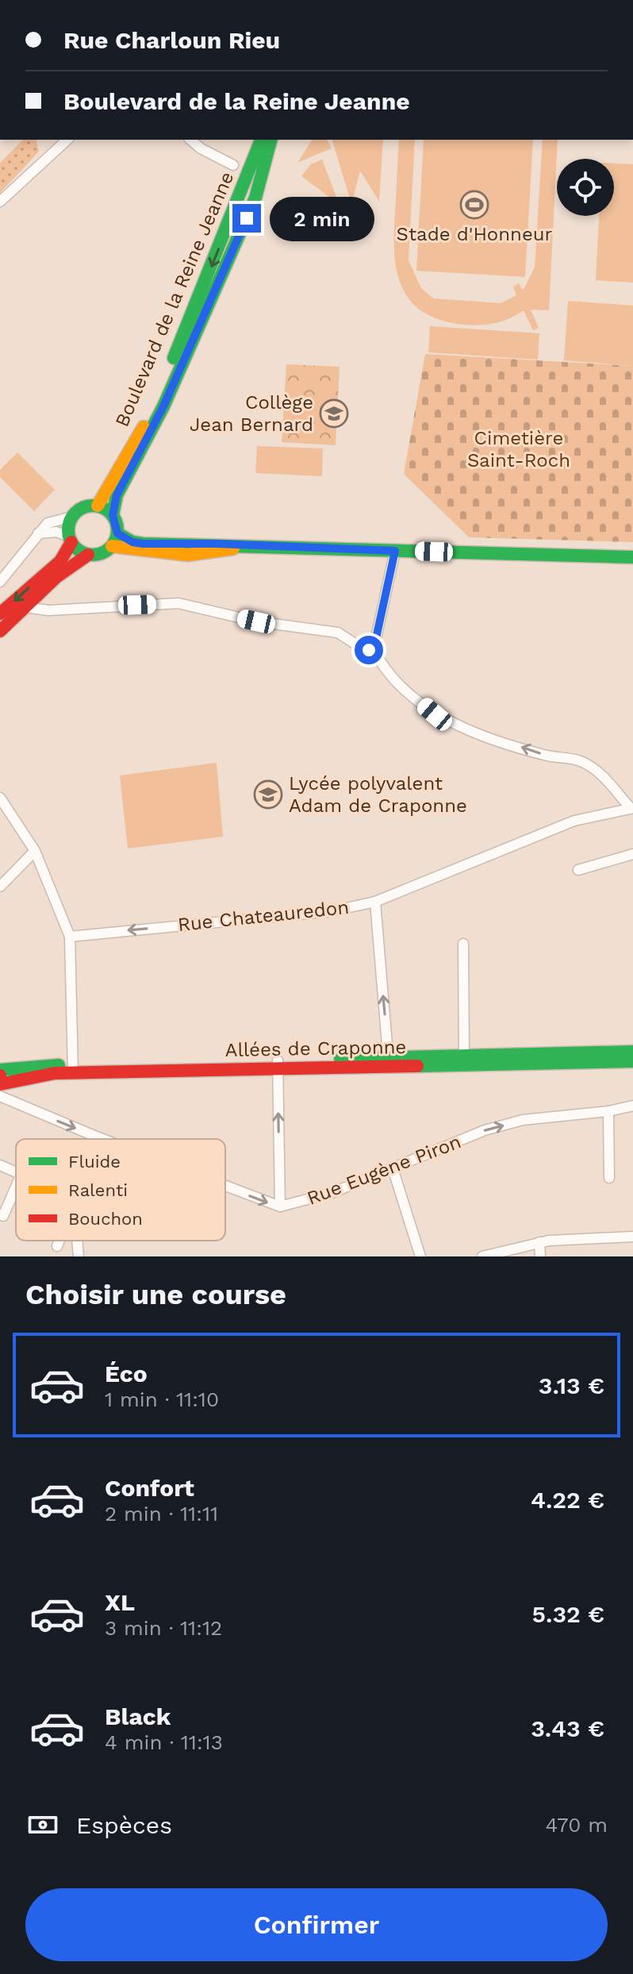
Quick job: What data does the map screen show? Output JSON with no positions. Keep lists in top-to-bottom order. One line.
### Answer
{"streets":{"main road":["Boulevard de la Reine Jeanne","Allées de Craponne"],"street":["Rue Chateauredon","Rue Eugène Piron"]},"one_way":["Rue Chateauredon","Rue Eugène Piron"],"parks":["Cimetière Saint-Roch"],"places":{"sports":["Stade d'Honneur"],"school or university":["Collège Jean Bernard","Lycée polyvalent Adam de Craponne"]},"legend":["Fluide","Ralenti","Bouchon"],"page":{"banner":["Rue Charloun Rieu","Boulevard de la Reine Jeanne"],"bubble":"2 min","heading":"Choisir une course","list":[{"name":"Éco","note":"1 min · 11:10","value":"3.13 €"},{"name":"Confort","note":"2 min · 11:11","value":"4.22 €"},{"name":"XL","note":"3 min · 11:12","value":"5.32 €"},{"name":"Black","note":"4 min · 11:13","value":"3.43 €"}],"pay":["Espèces","470 m"],"buttons":"Confirmer"}}
